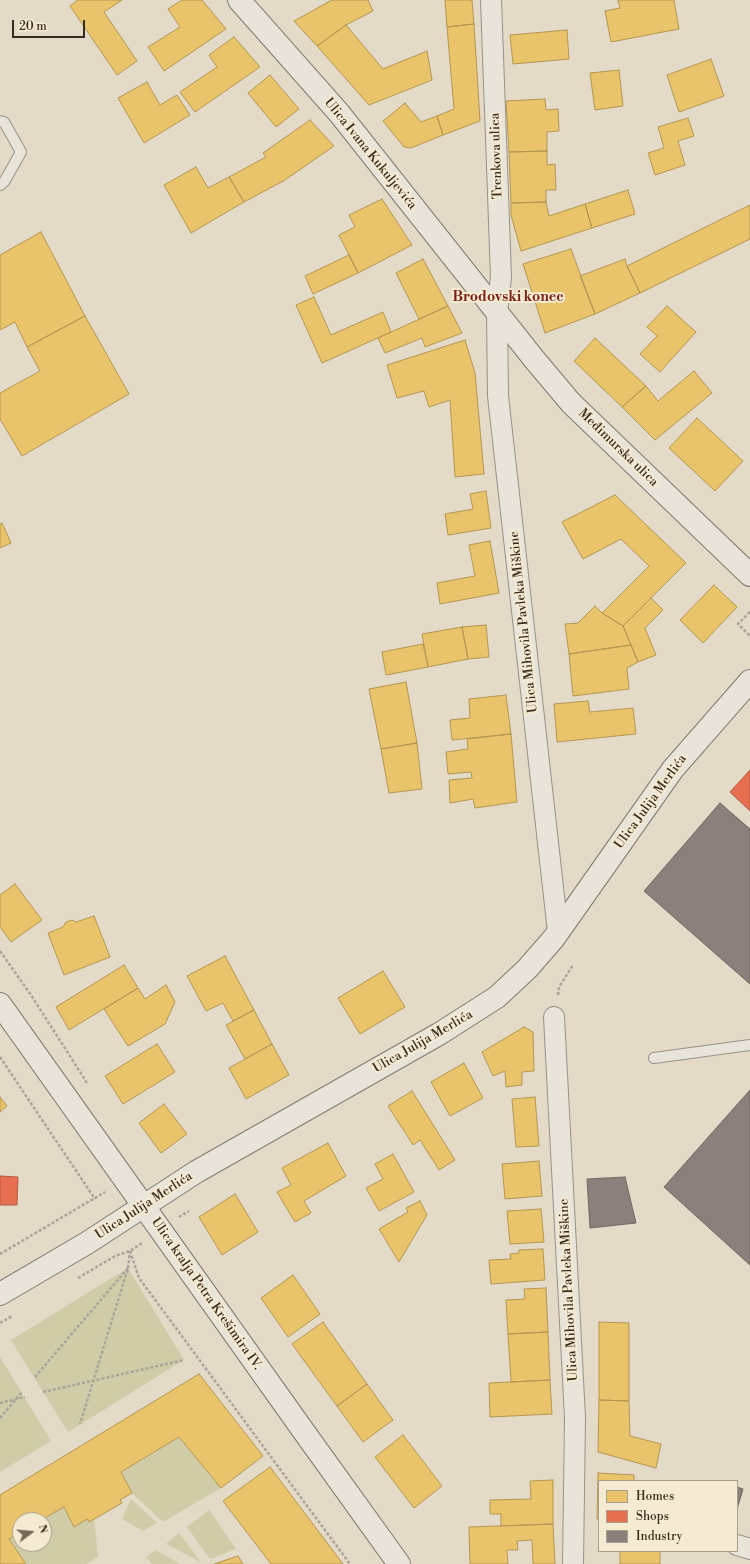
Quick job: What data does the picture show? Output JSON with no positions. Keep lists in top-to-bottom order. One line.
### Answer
{"streets":{"main road":["Ulica Ivana Kukuljevića","Međimurska ulica","Ulica Julija Merlića","Ulica kralja Petra Krešimira IV."],"street":["Trenkova ulica","Ulica Mihovila Pavleka Miškine"]},"crossings":[["Ulica Ivana Kukuljevića","Trenkova ulica"],["Ulica Ivana Kukuljevića","Međimurska ulica"],["Ulica Ivana Kukuljevića","Ulica Mihovila Pavleka Miškine"],["Trenkova ulica","Međimurska ulica"],["Trenkova ulica","Ulica Mihovila Pavleka Miškine"],["Međimurska ulica","Ulica Mihovila Pavleka Miškine"],["Ulica Mihovila Pavleka Miškine","Ulica Julija Merlića"],["Ulica Julija Merlića","Ulica kralja Petra Krešimira IV."]],"districts":["Brodovski konec"],"legend":["Homes","Shops","Industry"],"scale_bar":"20 m","north":"right"}
